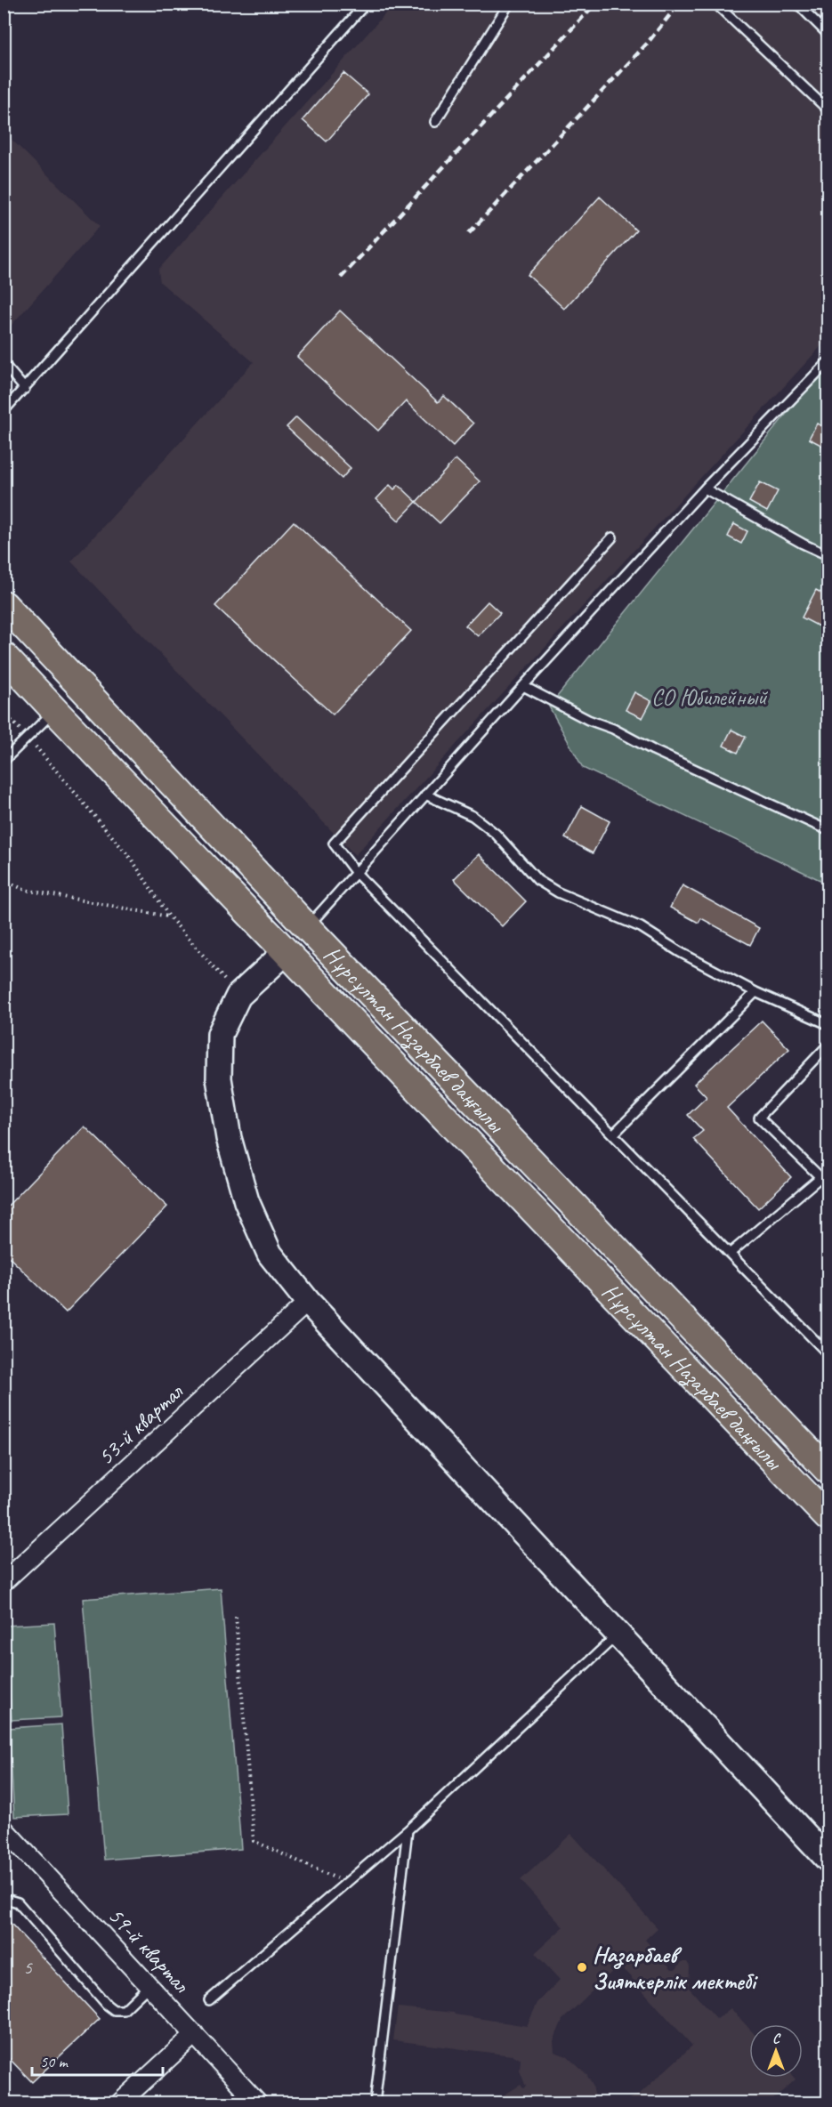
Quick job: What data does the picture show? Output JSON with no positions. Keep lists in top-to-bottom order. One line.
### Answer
{"streets":{"main road":["Нұрсұлтан Назарбаев даңғылы"],"street":["53-й квартал","59-й квартал"]},"parks":["СО Юбилейный"],"places":["Назарбаев Зияткерлік мектебі"],"house_numbers":["5"],"scale_bar":"50 m","north":"top"}
